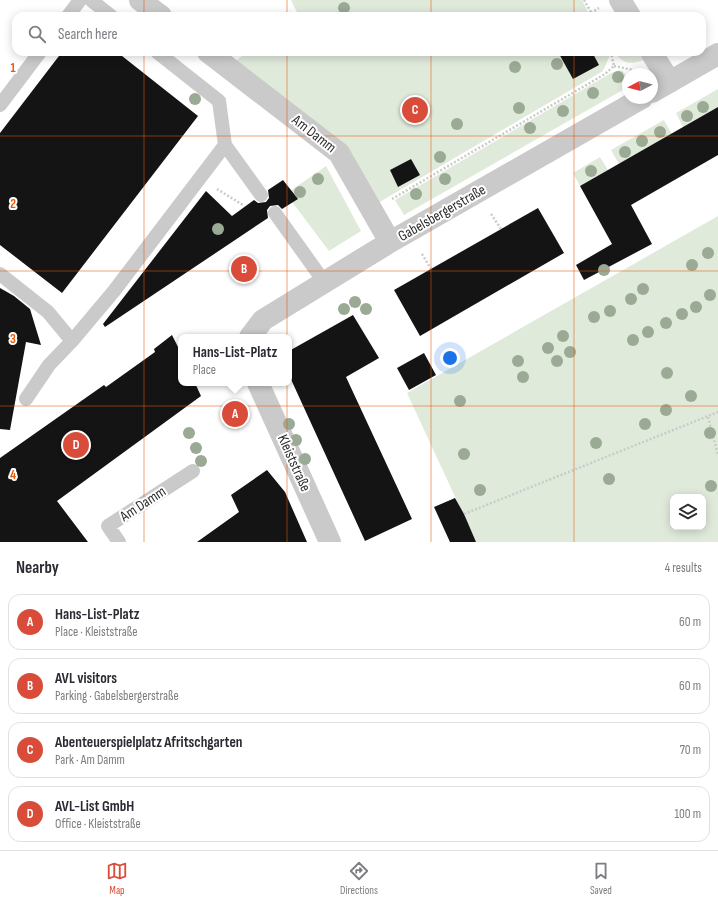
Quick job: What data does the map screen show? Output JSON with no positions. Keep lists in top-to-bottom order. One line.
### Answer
{"streets":{"street":["Am Damm","Gabelsbergerstraße","Kleiststraße"]},"crossings":[["Am Damm","Gabelsbergerstraße"]],"north":"left","page":{"search":"Search here","pins":["C","B","A","D"],"popup":["Hans-List-Platz","Place"],"heading":["Nearby","4 results"],"list":[{"mark":"A","name":"Hans-List-Platz","note":"Place · Kleiststraße","value":"60 m"},{"mark":"B","name":"AVL visitors","note":"Parking · Gabelsbergerstraße","value":"60 m"},{"mark":"C","name":"Abenteuerspielplatz Afritschgarten","note":"Park · Am Damm","value":"70 m"},{"mark":"D","name":"AVL-List GmbH","note":"Office · Kleiststraße","value":"100 m"}],"nav":["Map","Directions","Saved"]},"grid":{"rows":["1","2","3","4"]}}
